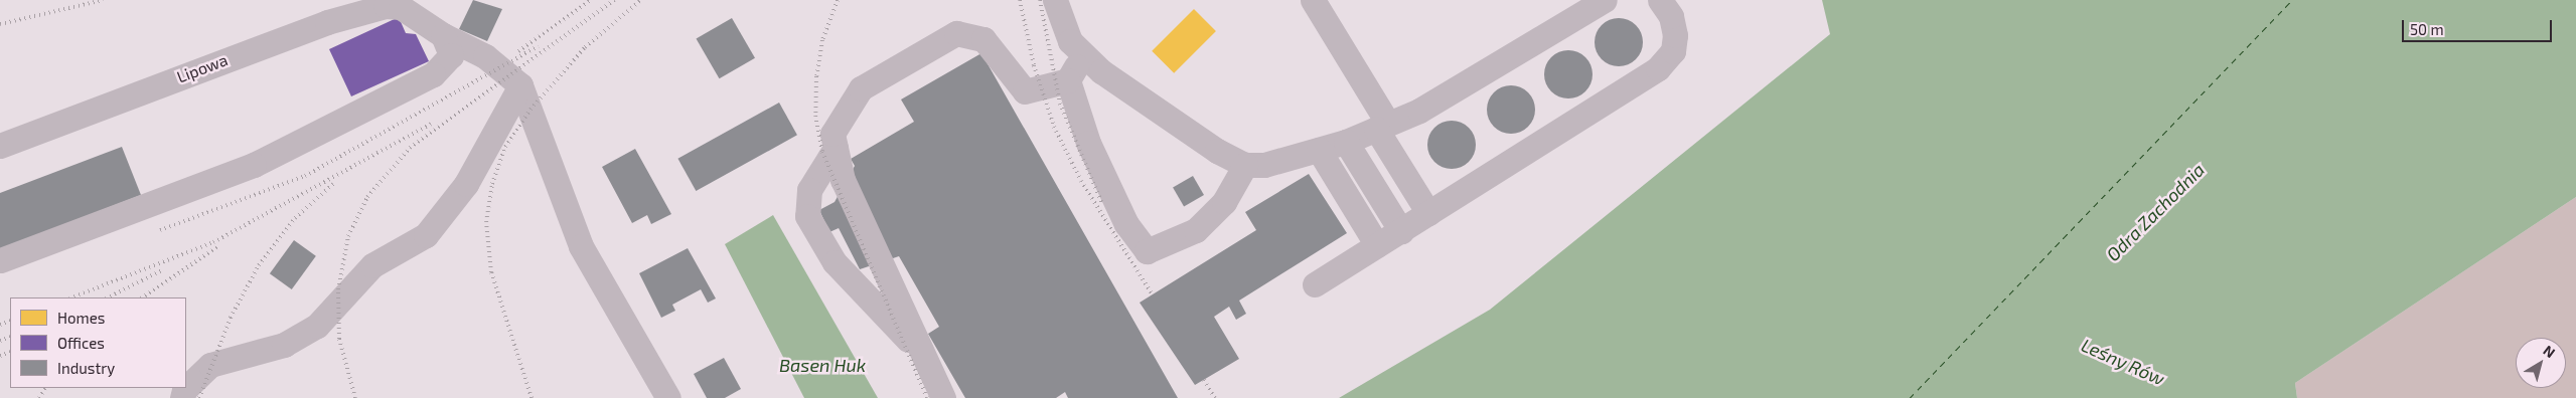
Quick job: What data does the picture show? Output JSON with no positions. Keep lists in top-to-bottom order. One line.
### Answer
{"streets":{"street":["Lipowa"]},"water":["Odra Zachodnia","Leśny Rów","Basen Huk"],"legend":["Homes","Offices","Industry"],"scale_bar":"50 m","north":"top right"}
